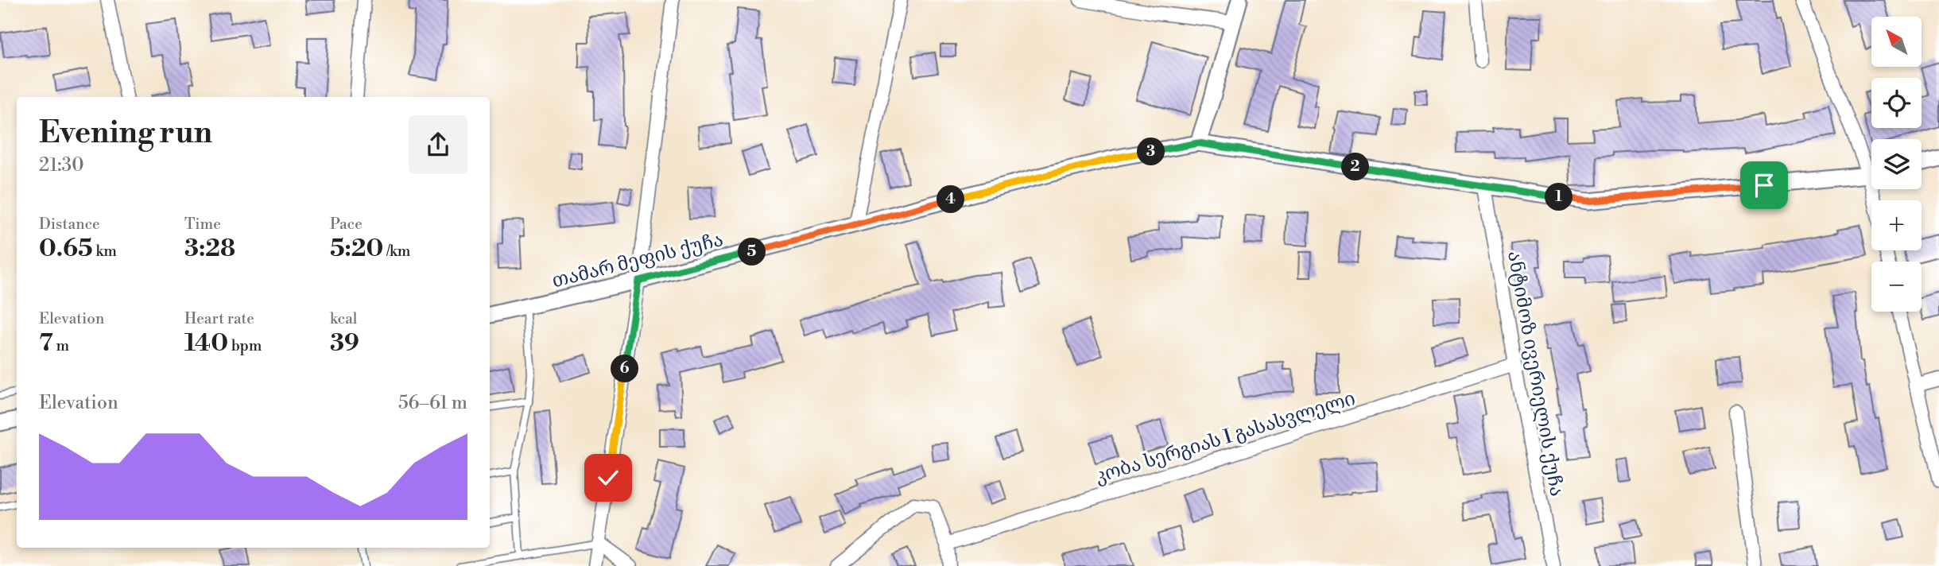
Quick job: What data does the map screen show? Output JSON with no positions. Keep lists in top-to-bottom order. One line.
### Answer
{"streets":{"street":["თამარ მეფის ქუჩა","ანტიმოზ ივერიელის ქუჩა","კობა სერგიას I გასასვლელი"]},"crossings":[["თამარ მეფის ქუჩა","ანტიმოზ ივერიელის ქუჩა"],["ანტიმოზ ივერიელის ქუჩა","კობა სერგიას I გასასვლელი"]],"north":"top left","page":{"map_buttons":["+","−"],"heading":["Evening run","21:30"],"pins":["3","2","1","4","5","6"],"stats":[["Distance","0.65 km"],["Time","3:28"],["Pace","5:20 /km"],["Elevation","7 m"],["Heart rate","140 bpm"],["kcal","39"]],"chart":["Elevation","56–61 m"]}}
